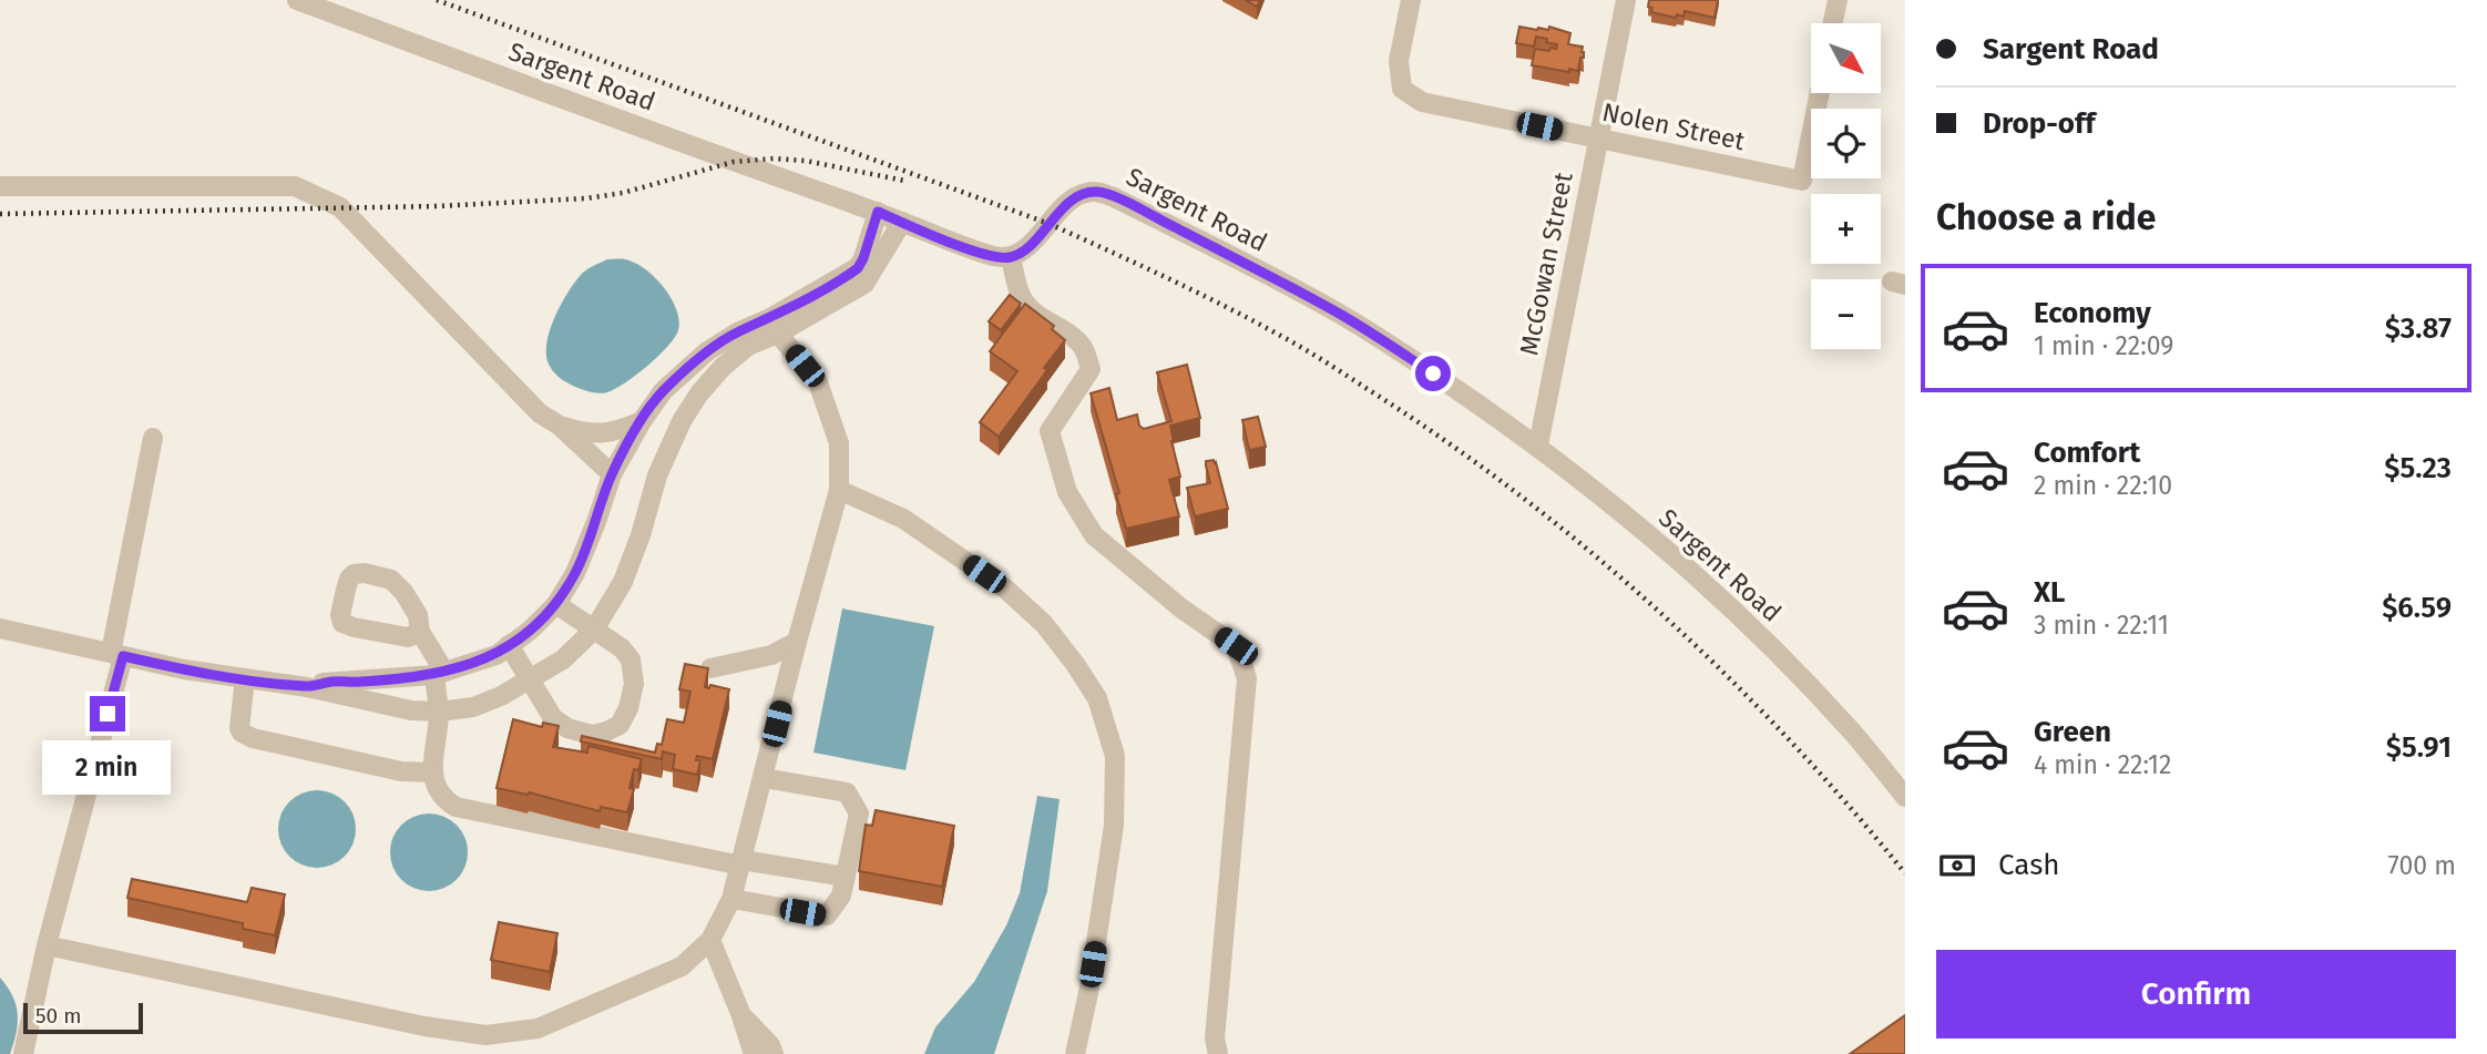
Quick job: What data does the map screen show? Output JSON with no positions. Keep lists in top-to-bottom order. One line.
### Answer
{"streets":{"street":["Sargent Road","Nolen Street","McGowan Street"]},"crossings":[["Sargent Road","McGowan Street"],["Nolen Street","McGowan Street"]],"scale_bar":"50 m","north":"bottom right","page":{"banner":["Sargent Road","Drop-off"],"map_buttons":["+","−"],"heading":"Choose a ride","list":[{"name":"Economy","note":"1 min · 22:09","value":"$3.87"},{"name":"Comfort","note":"2 min · 22:10","value":"$5.23"},{"name":"XL","note":"3 min · 22:11","value":"$6.59"},{"name":"Green","note":"4 min · 22:12","value":"$5.91"}],"bubble":"2 min","pay":["Cash","700 m"],"buttons":"Confirm","scale":"50 m"}}
